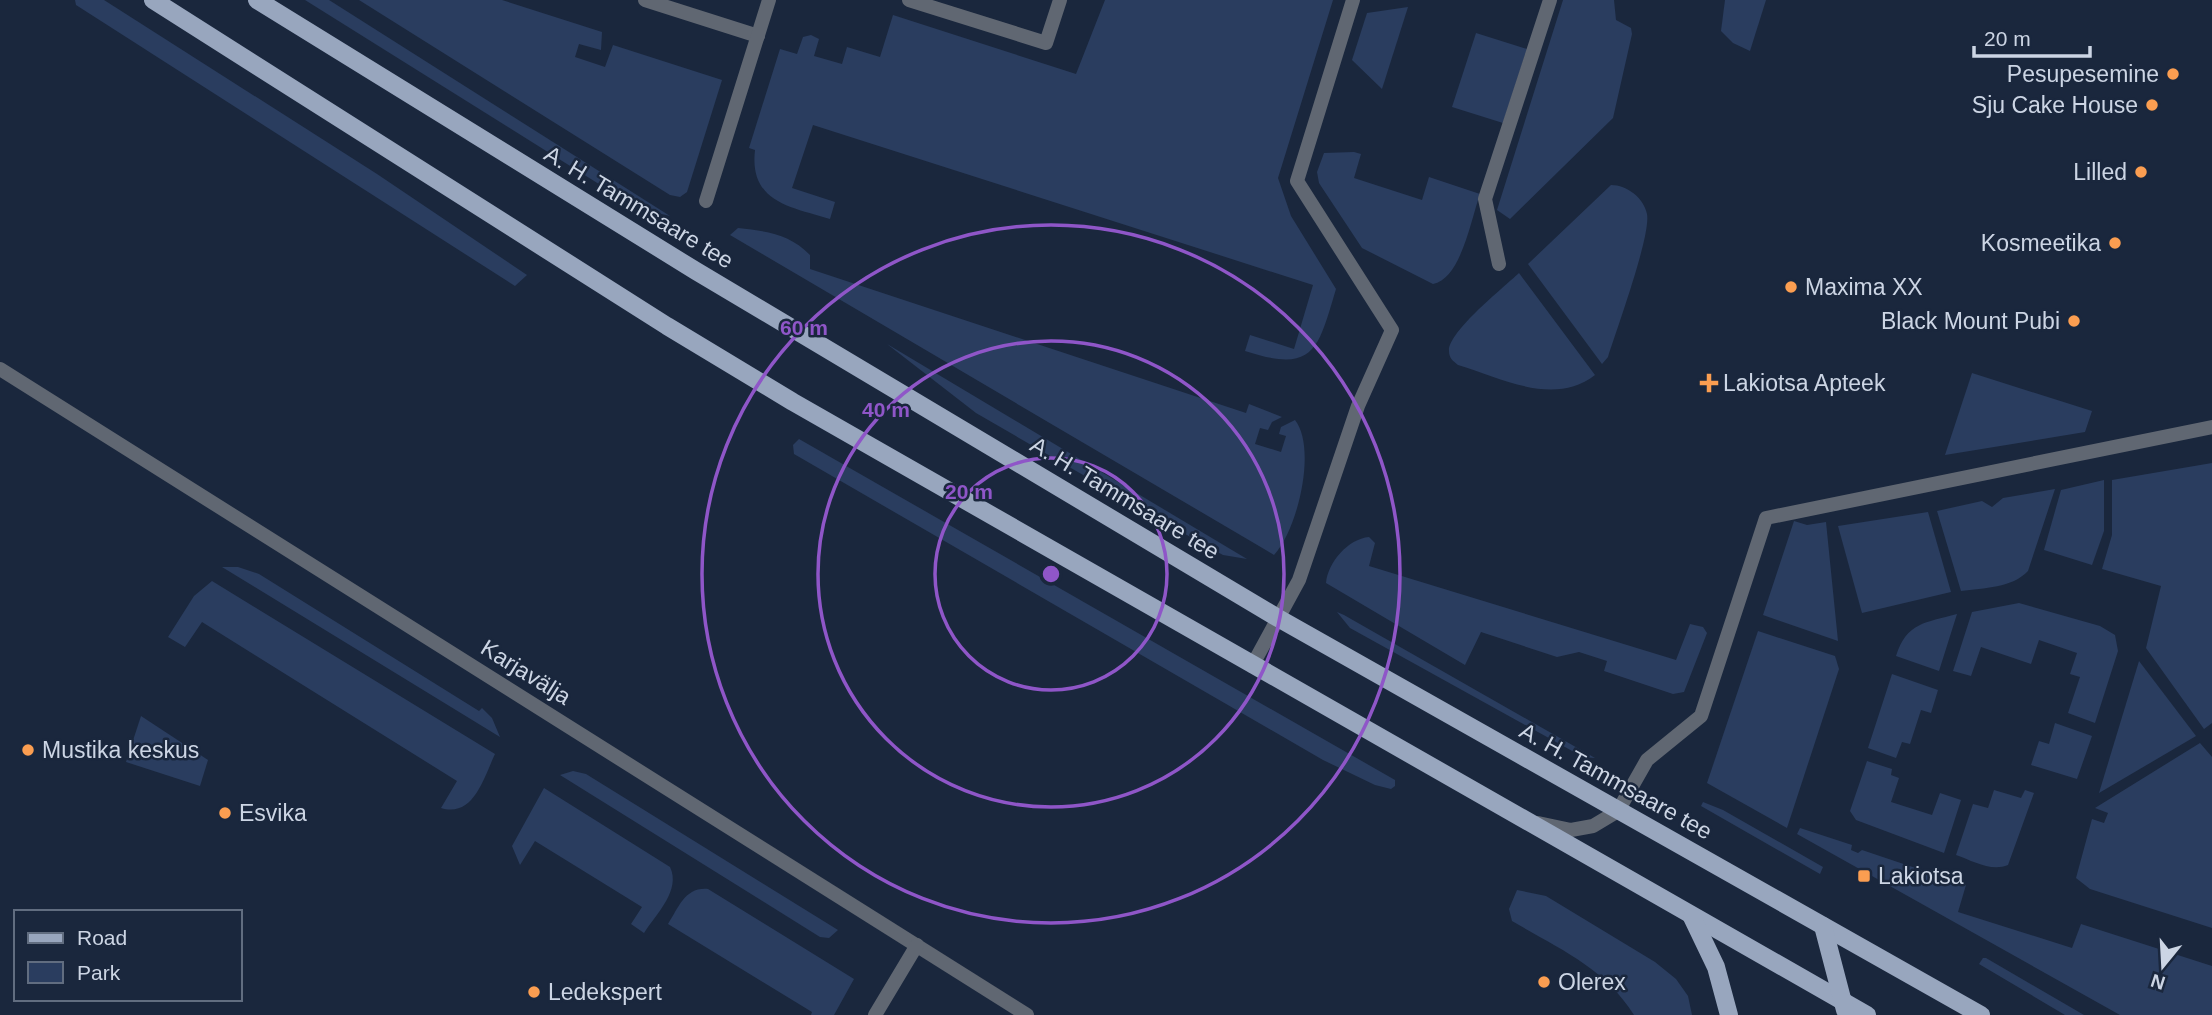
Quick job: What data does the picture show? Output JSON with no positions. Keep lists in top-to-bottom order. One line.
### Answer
{"streets":{"main road":["A. H. Tammsaare tee"],"street":["Karjavälja"]},"places":{"other":["Pesupesemine","Sju Cake House","Lilled","Kosmeetika","Maxima XX","Black Mount Pubi","Mustika keskus","Esvika","Olerex","Ledekspert"],"health":["Lakiotsa Apteek"],"transit":["Lakiotsa"]},"legend":["Road","Park"],"scale_bar":"20 m","north":"bottom","rings":["60 m","40 m","20 m"]}
